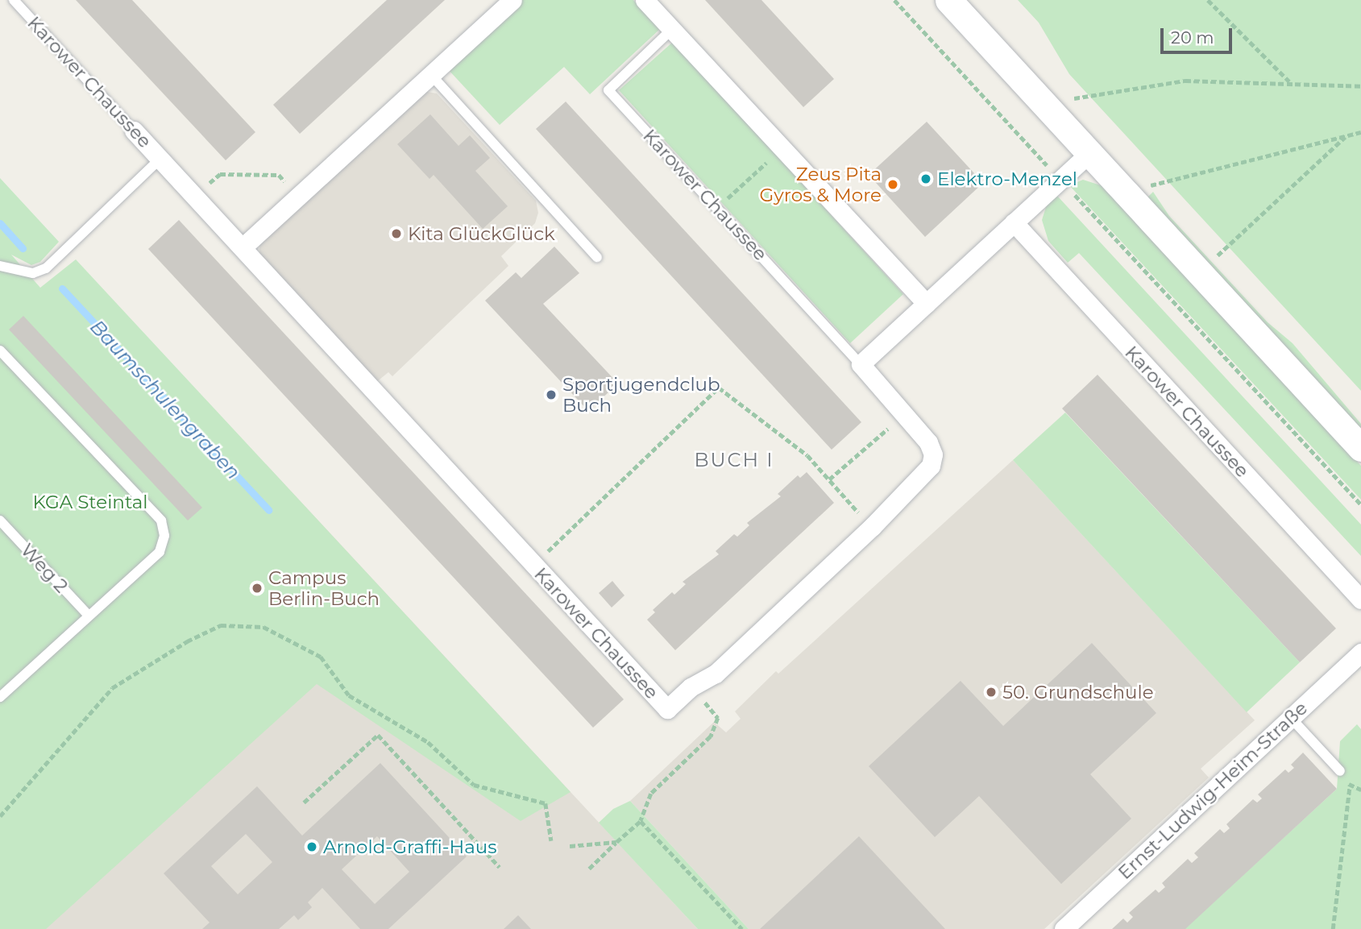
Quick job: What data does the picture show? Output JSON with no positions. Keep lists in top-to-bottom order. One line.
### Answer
{"streets":{"street":["Karower Chaussee","Ernst-Ludwig-Heim-Straße"],"lane":["Weg 2"]},"districts":["BUCH I"],"water":["Baumschulengraben"],"parks":["KGA Steintal"],"places":["Elektro-Menzel","Zeus Pita Gyros & More","Kita GlückGlück","Sportjugendclub Buch","Campus Berlin-Buch","50. Grundschule","Arnold-Graffi-Haus"],"scale_bar":"20 m"}
